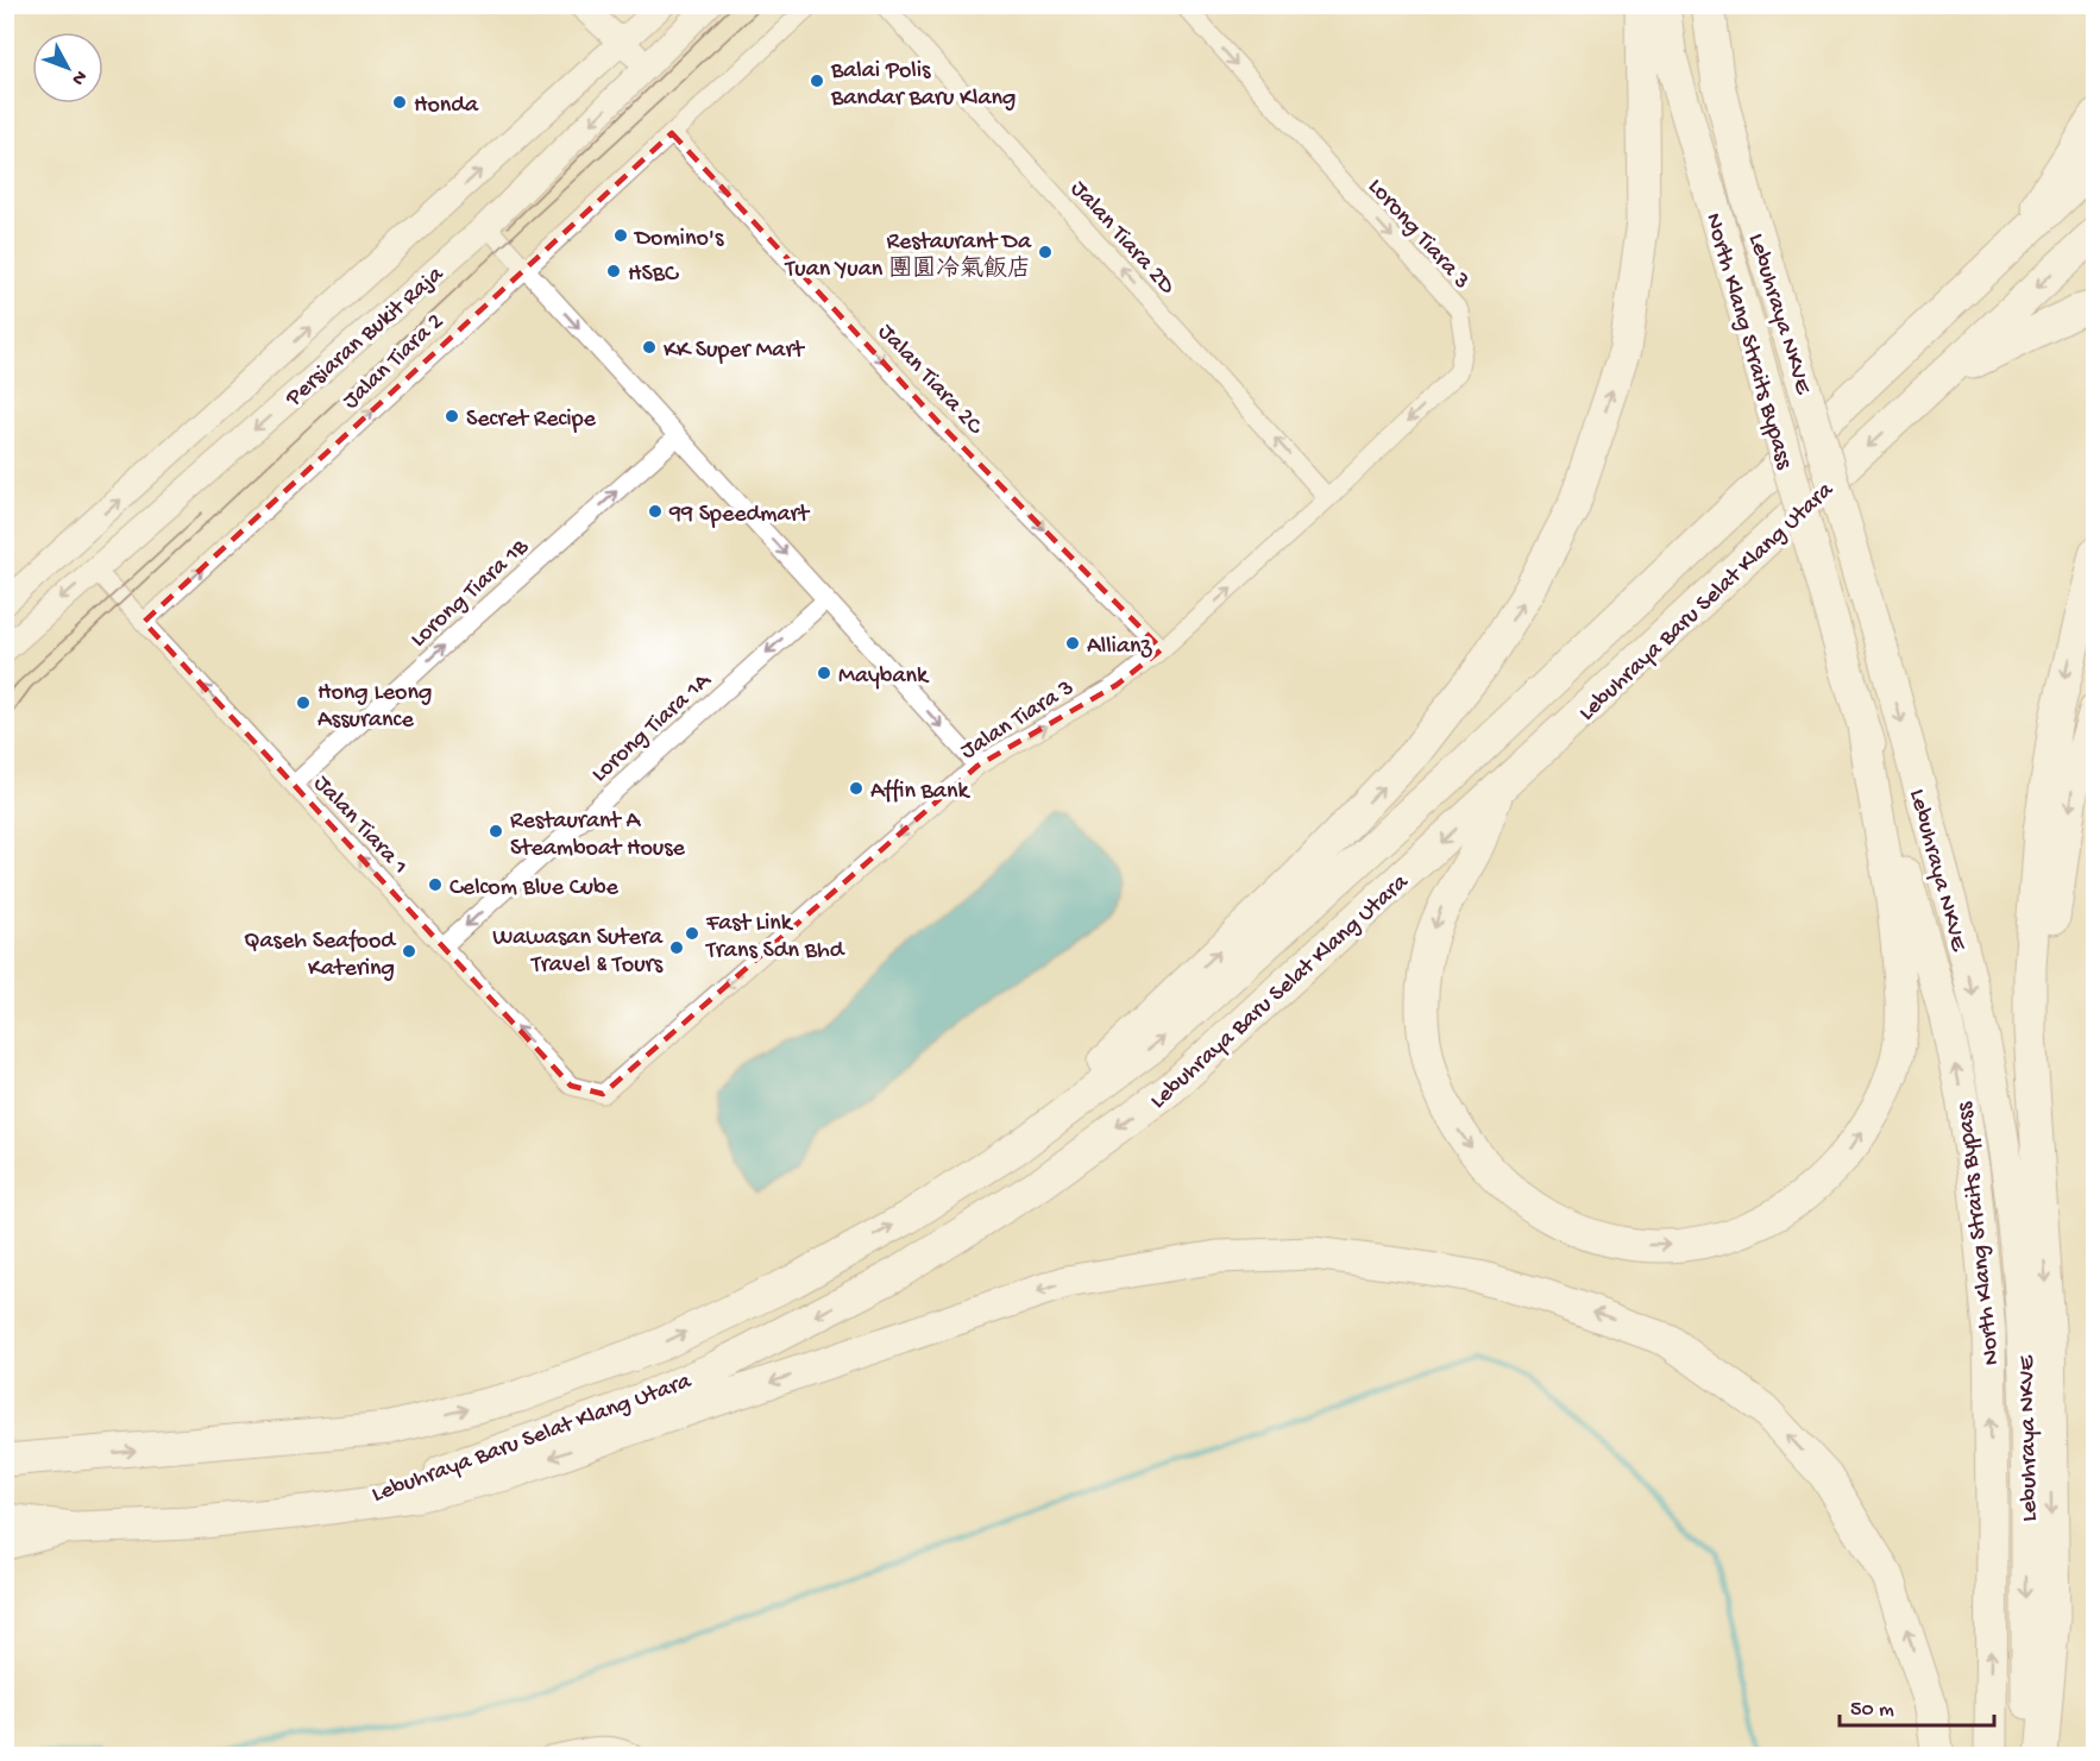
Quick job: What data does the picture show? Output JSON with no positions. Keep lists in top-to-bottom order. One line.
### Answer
{"streets":{"highway":["Lebuhraya NKVE","North Klang Straits Bypass","Lebuhraya Baru Selat Klang Utara"],"main road":["Persiaran Bukit Raja"],"street":["Lorong Tiara 3","Jalan Tiara 2D","Jalan Tiara 2","Jalan Tiara 2C","Lorong Tiara 1B","Jalan Tiara 3","Lorong Tiara 1A","Jalan Tiara 1"]},"crossings":[["Lorong Tiara 3","Jalan Tiara 2D"],["Lorong Tiara 3","Jalan Tiara 3"],["Jalan Tiara 2D","Jalan Tiara 3"],["Persiaran Bukit Raja","Jalan Tiara 1"],["Jalan Tiara 2","Jalan Tiara 2C"],["Jalan Tiara 2","Jalan Tiara 1"],["Jalan Tiara 2C","Jalan Tiara 3"],["Lorong Tiara 1B","Jalan Tiara 1"],["Jalan Tiara 3","Jalan Tiara 1"],["Lorong Tiara 1A","Jalan Tiara 1"]],"one_way":["Jalan Tiara 2D","Jalan Tiara 2","Jalan Tiara 2C","Lorong Tiara 1B","Lorong Tiara 1A","Jalan Tiara 1"],"places":["Balai Polis Bandar Baru Klang","Honda","Domino's","Restaurant Da Tuan Yuan 團圓冷氣飯店","HSBC","KK Super Mart","Secret Recipe","99 Speedmart","Allianz","Maybank","Hong Leong Assurance","Affin Bank","Restaurant A Steamboat House","Celcom Blue Cube","Fast Link Trans Sdn Bhd","Wawasan Sutera Travel & Tours","Qaseh Seafood Katering"],"scale_bar":"50 m","north":"bottom right"}
